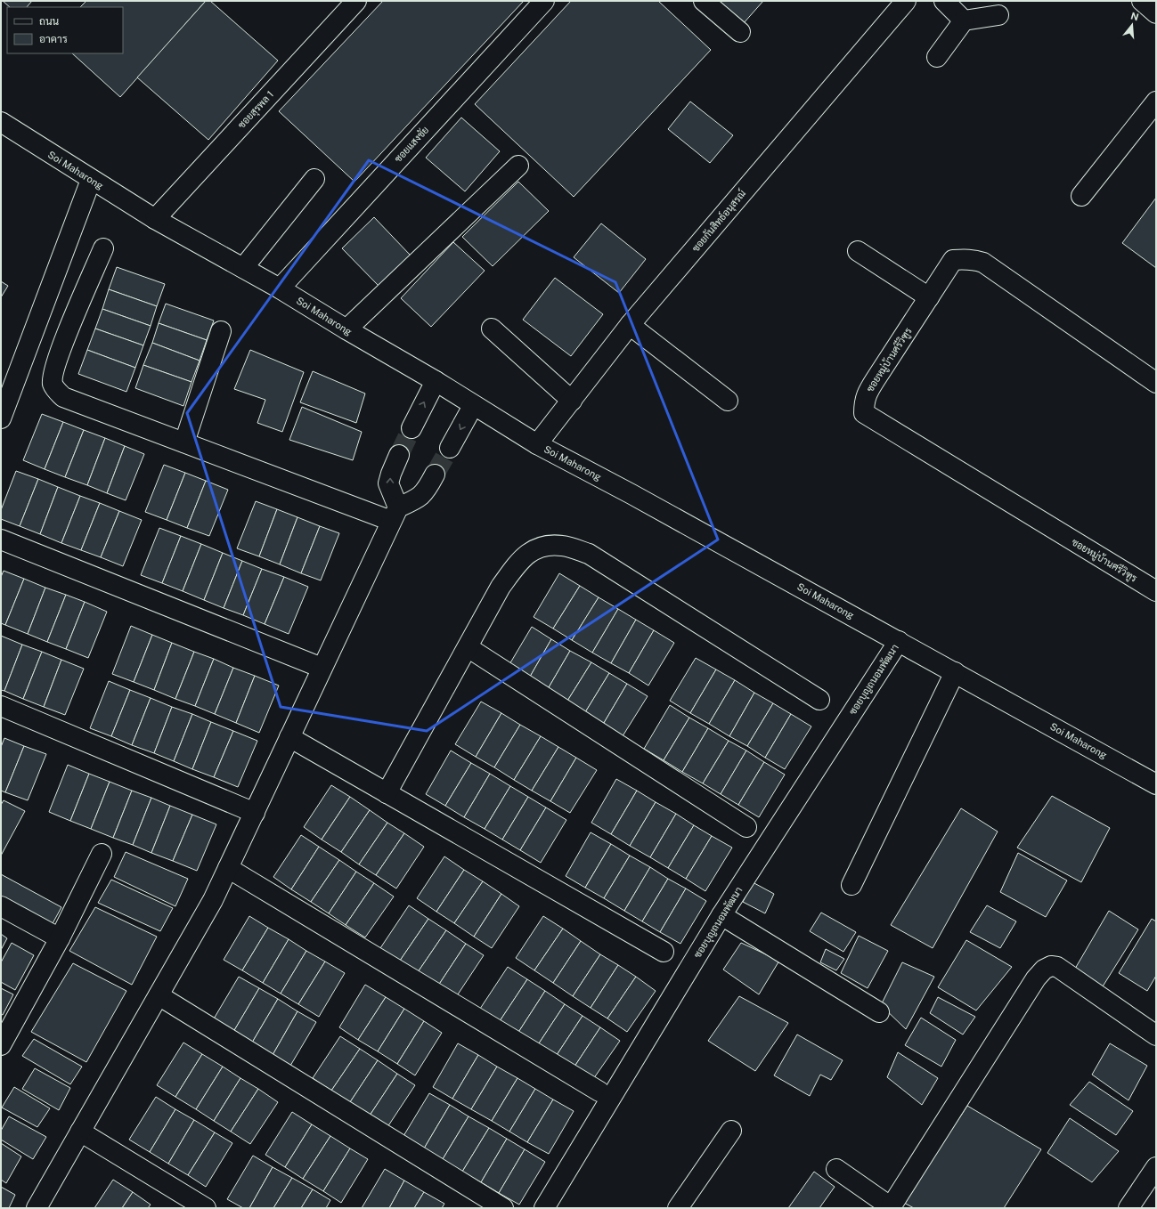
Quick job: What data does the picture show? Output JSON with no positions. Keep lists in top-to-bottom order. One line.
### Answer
{"streets":{"street":["ซอยสุรพล 1","ซอยแสงชัย","Soi Maharong","ซอยกันสิทธ์อนุสรณ์","ซอยหมู่บ้านศรีวิฑูร","ซอยบุญถนอมพัฒนา"]},"crossings":[["ซอยสุรพล 1","Soi Maharong"],["ซอยแสงชัย","Soi Maharong"],["Soi Maharong","ซอยกันสิทธ์อนุสรณ์"],["Soi Maharong","ซอยบุญถนอมพัฒนา"]],"legend":["ถนน","อาคาร"],"north":"top"}
